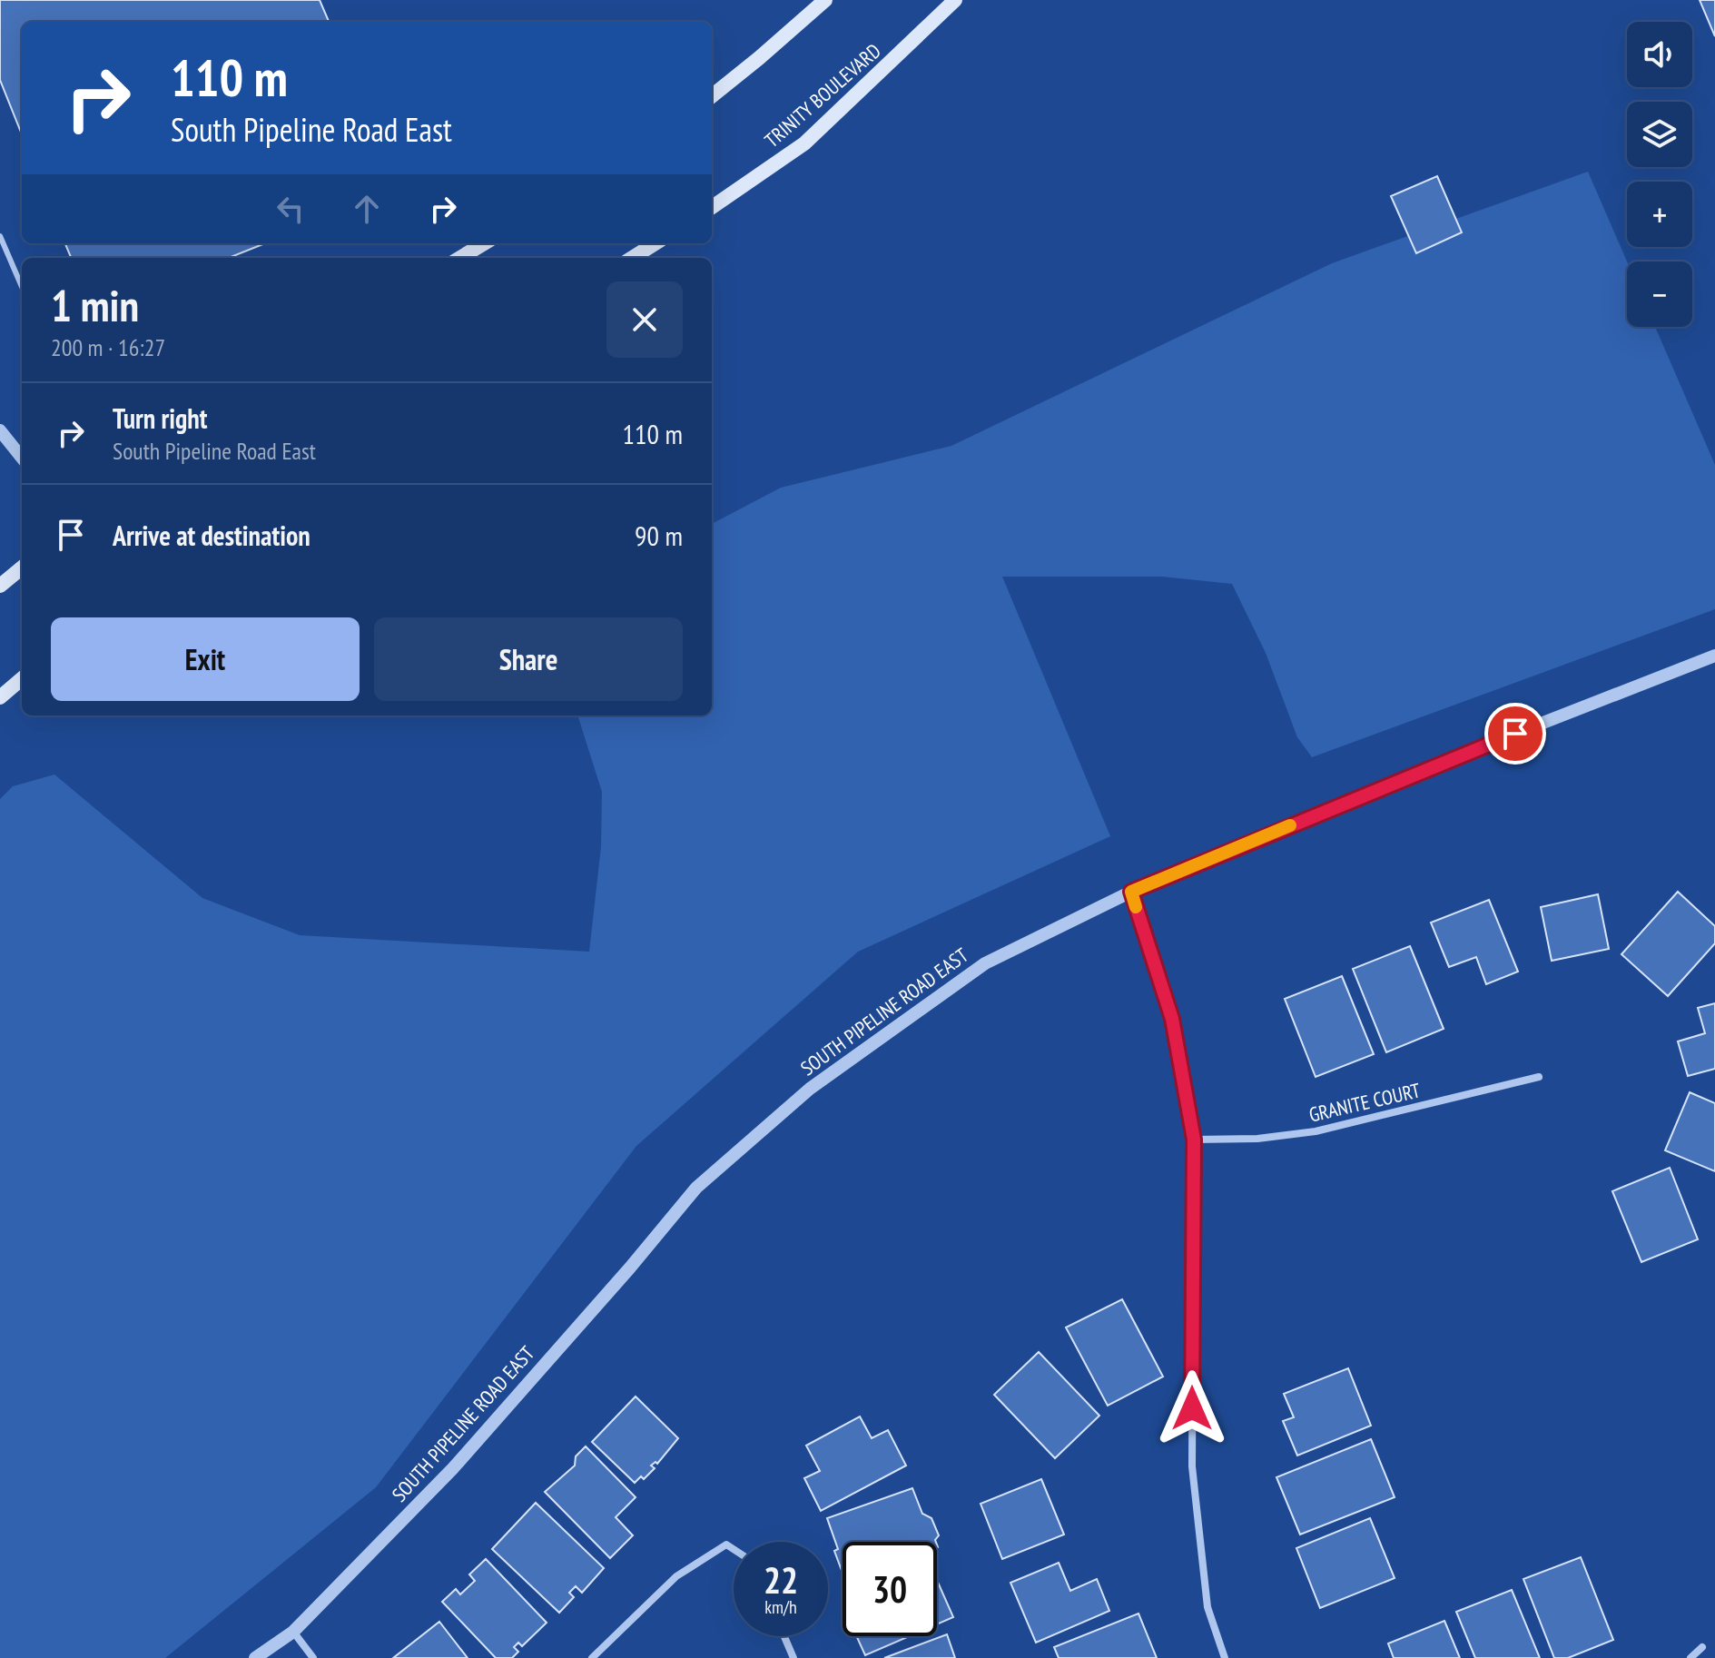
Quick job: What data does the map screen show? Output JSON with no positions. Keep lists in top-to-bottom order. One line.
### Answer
{"streets":{"main road":["TRINITY BOULEVARD"],"street":["SOUTH PIPELINE ROAD EAST","GRANITE COURT"]},"page":{"map_buttons":["+","−"],"turn":["110 m","South Pipeline Road East"],"heading":["1 min","200 m · 16:27"],"list":[{"name":"Turn right","note":"South Pipeline Road East","value":"110 m"},{"name":"Arrive at destination","value":"90 m"}],"buttons":["Exit","Share"],"speed":"22 km/h","limit":"30"}}
